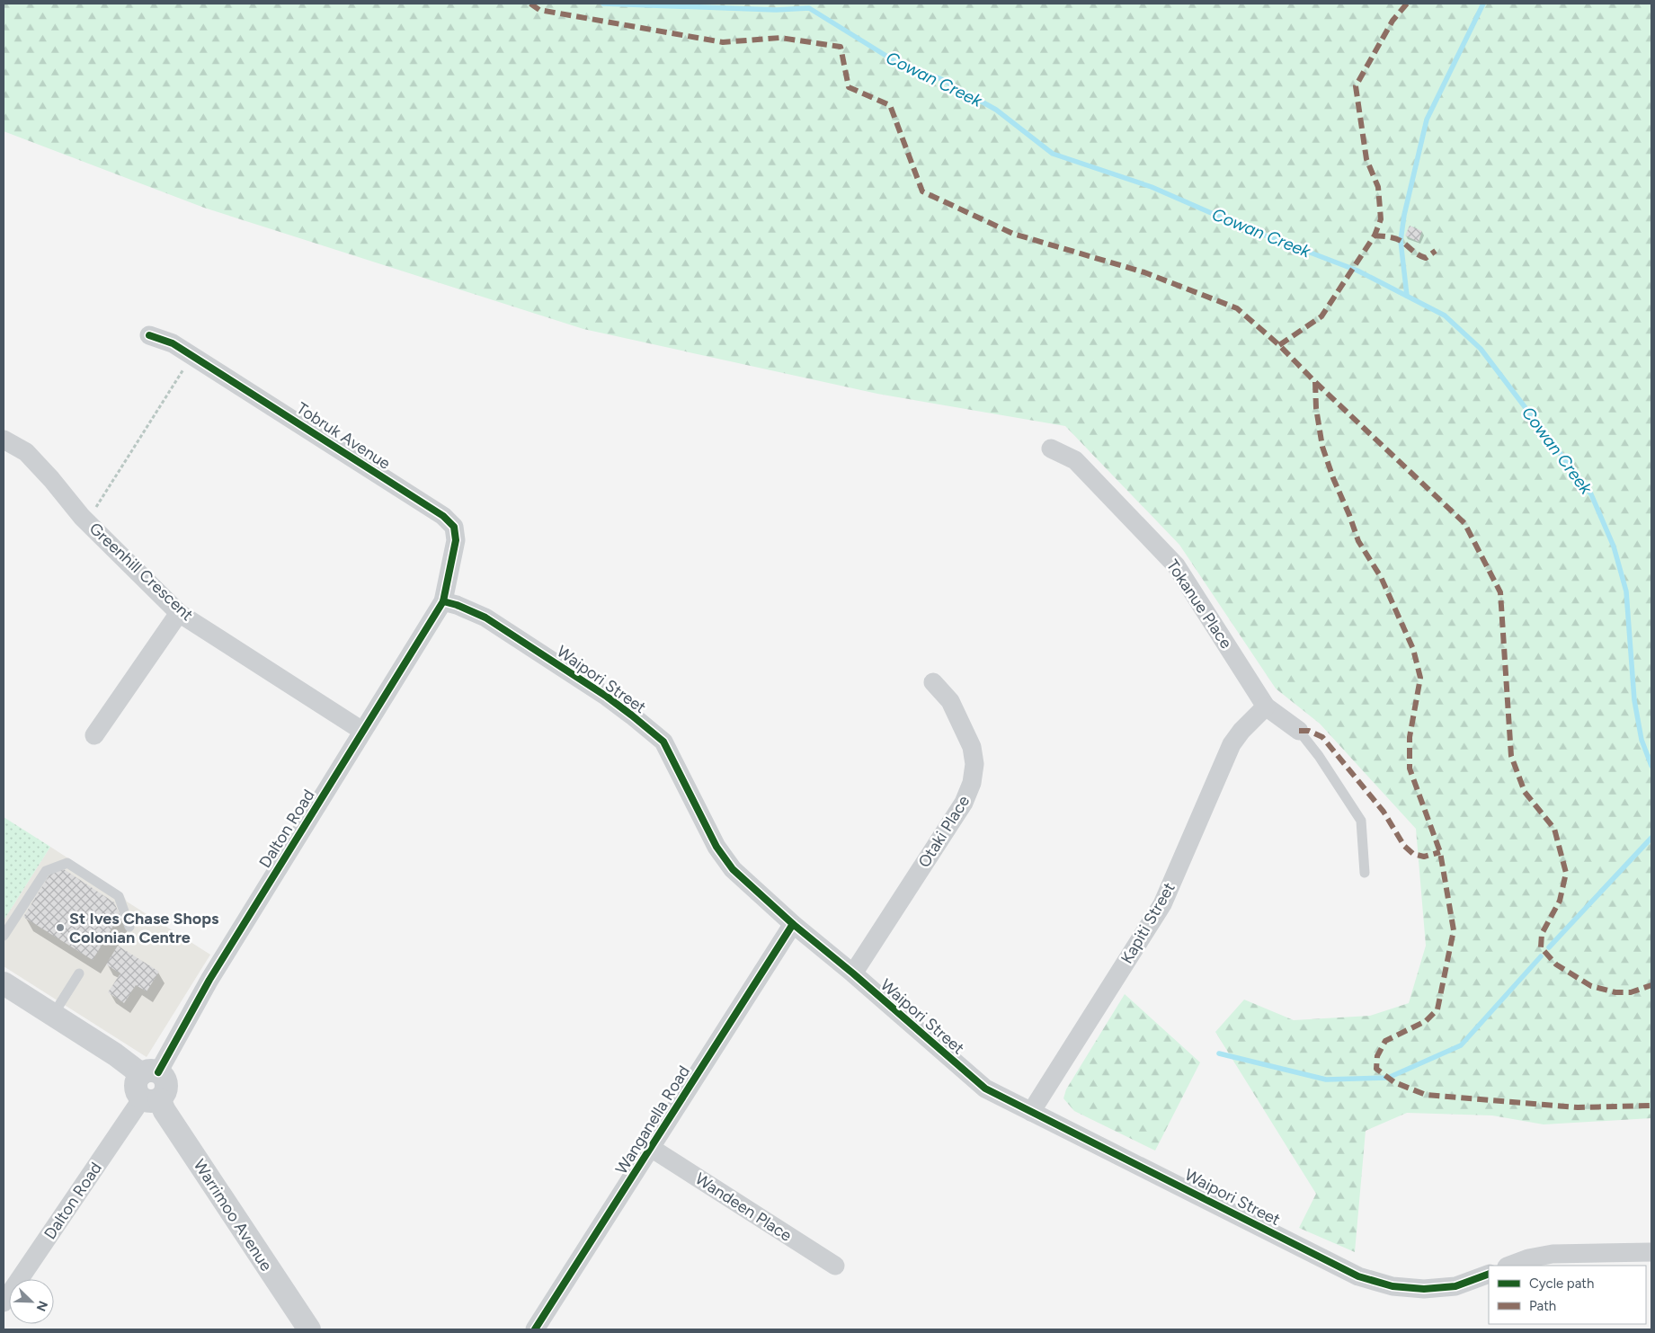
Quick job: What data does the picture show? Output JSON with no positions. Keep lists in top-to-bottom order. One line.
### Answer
{"streets":{"street":["Tobruk Avenue","Greenhill Crescent","Tokanue Place","Waipori Street","Dalton Road","Otaki Place","Kapiti Street","Wanganella Road","Wandeen Place","Warrimoo Avenue"]},"crossings":[["Tobruk Avenue","Waipori Street"],["Tobruk Avenue","Dalton Road"],["Greenhill Crescent","Dalton Road"],["Tokanue Place","Kapiti Street"],["Waipori Street","Dalton Road"],["Waipori Street","Otaki Place"],["Waipori Street","Kapiti Street"],["Waipori Street","Wanganella Road"],["Dalton Road","Warrimoo Avenue"],["Wanganella Road","Wandeen Place"]],"water":["Cowan Creek"],"places":["St Ives Chase Shops Colonian Centre"],"legend":["Cycle path","Path"],"north":"bottom right"}
